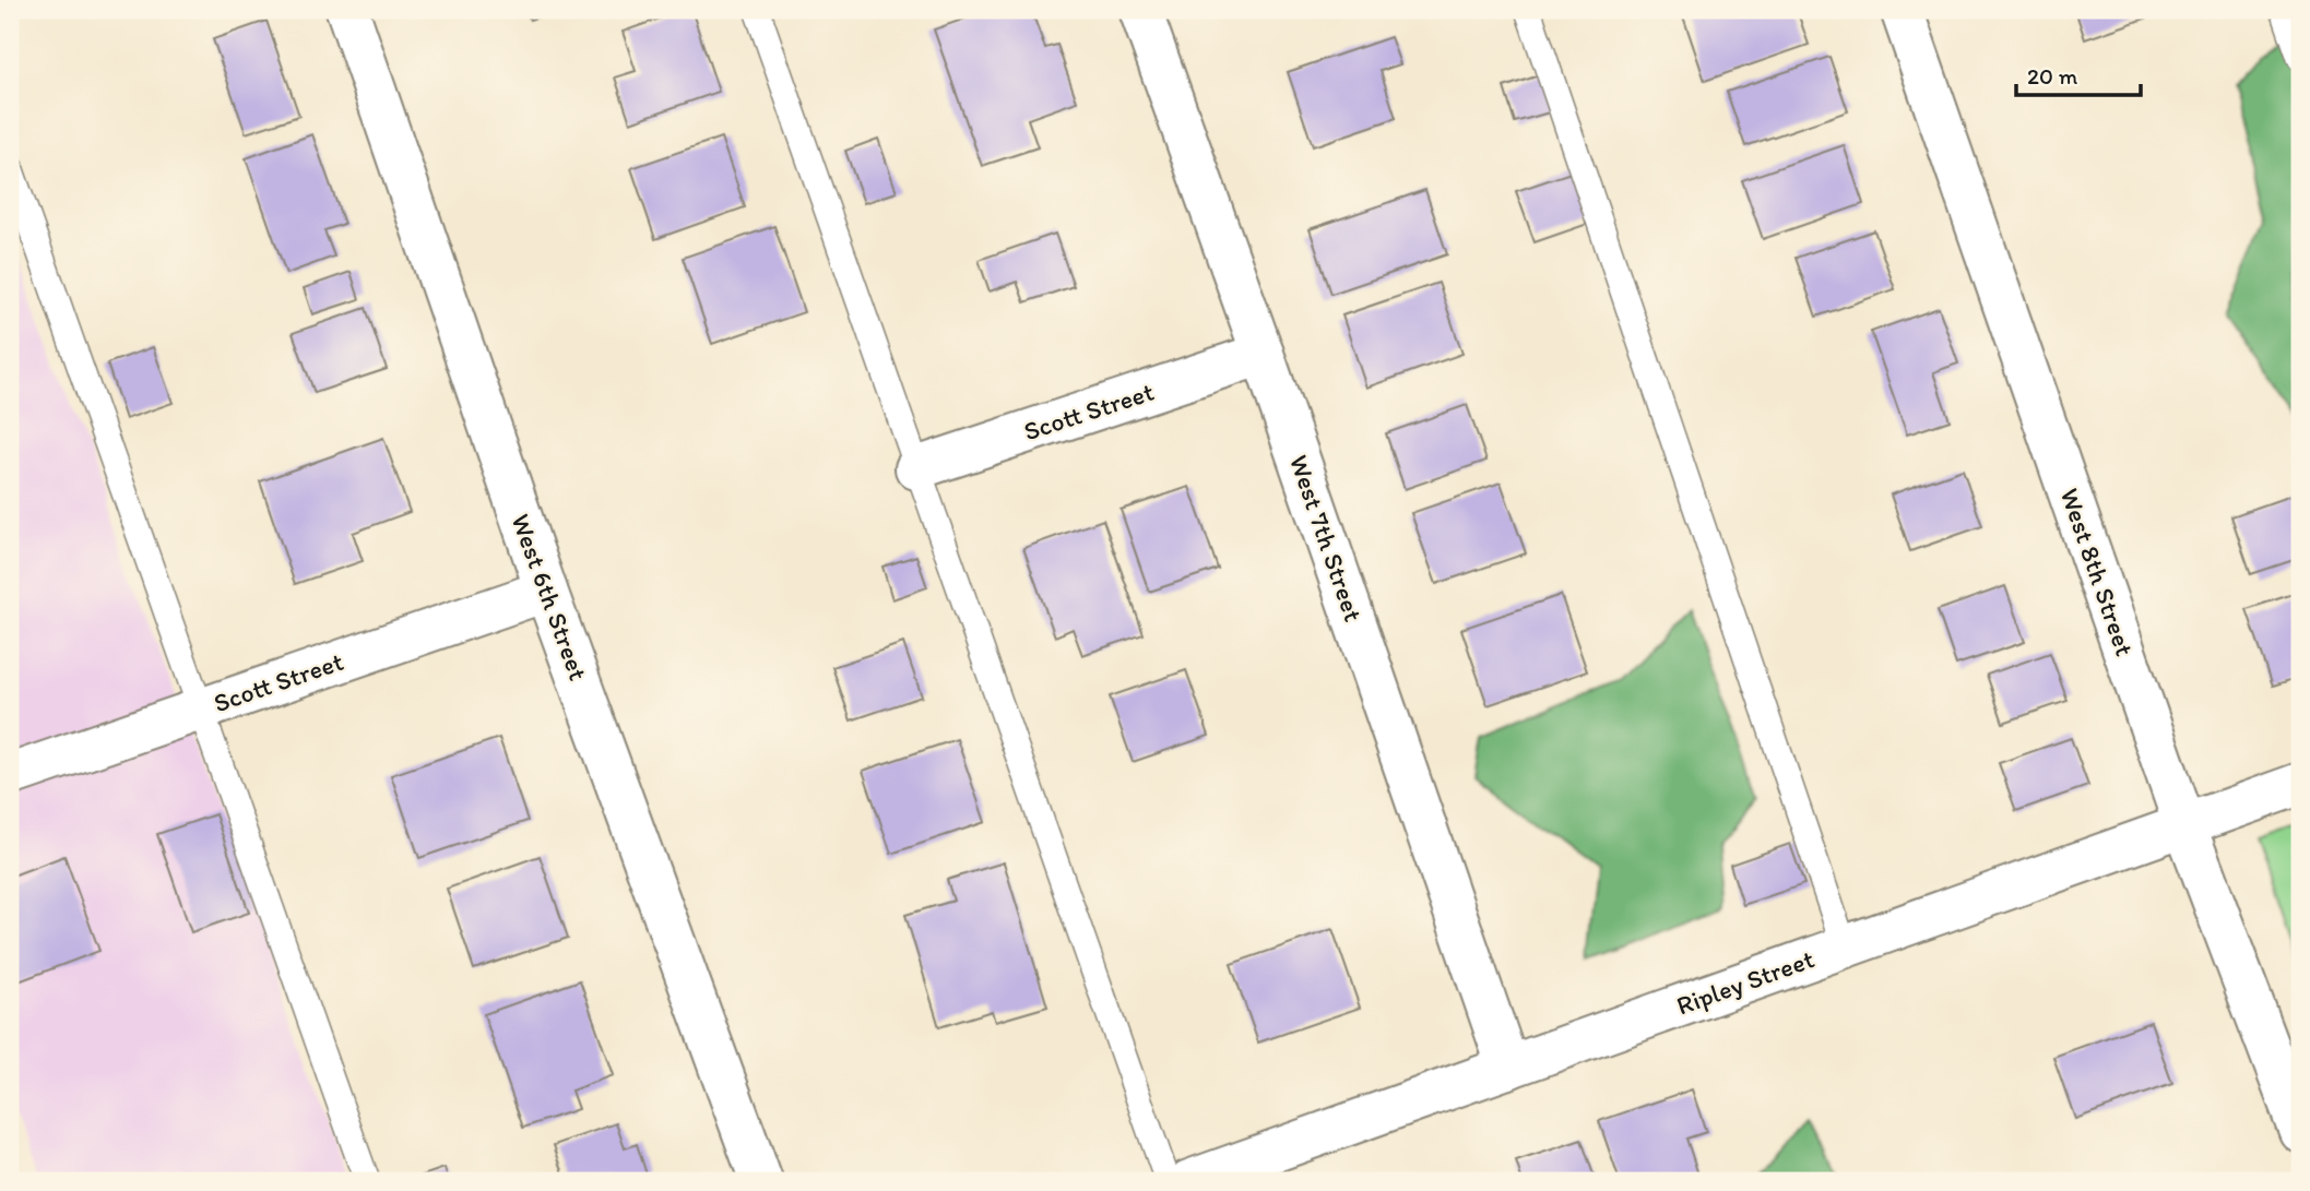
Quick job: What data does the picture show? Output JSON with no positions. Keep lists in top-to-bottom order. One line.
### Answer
{"streets":{"street":["Scott Street","West 7th Street","West 8th Street","West 6th Street","Ripley Street"]},"crossings":[["Scott Street","West 7th Street"],["Scott Street","West 6th Street"],["West 7th Street","Ripley Street"],["West 8th Street","Ripley Street"]],"scale_bar":"20 m"}
